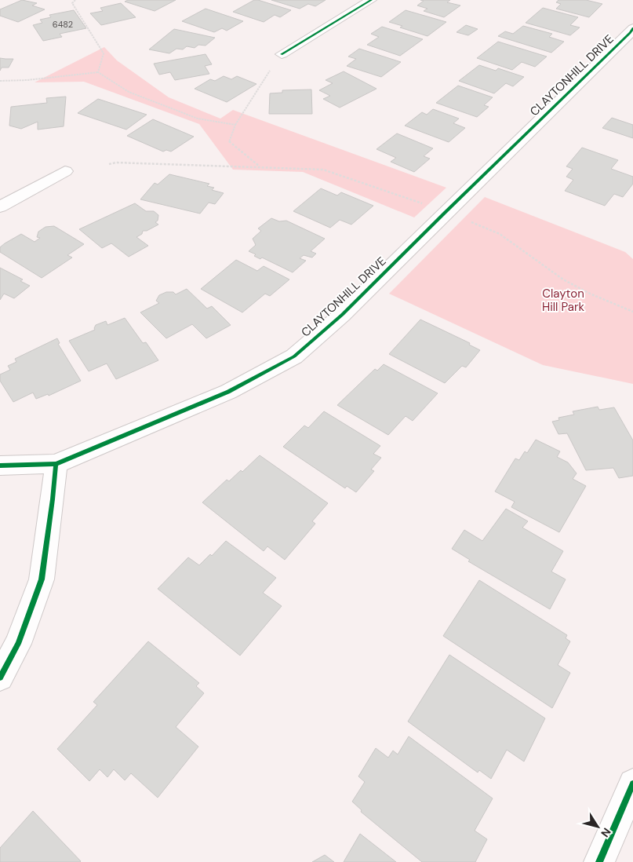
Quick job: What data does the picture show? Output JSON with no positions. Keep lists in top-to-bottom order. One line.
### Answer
{"streets":{"street":["CLAYTONHILL DRIVE"]},"parks":["Clayton Hill Park"],"house_numbers":["6482"],"north":"bottom right"}
